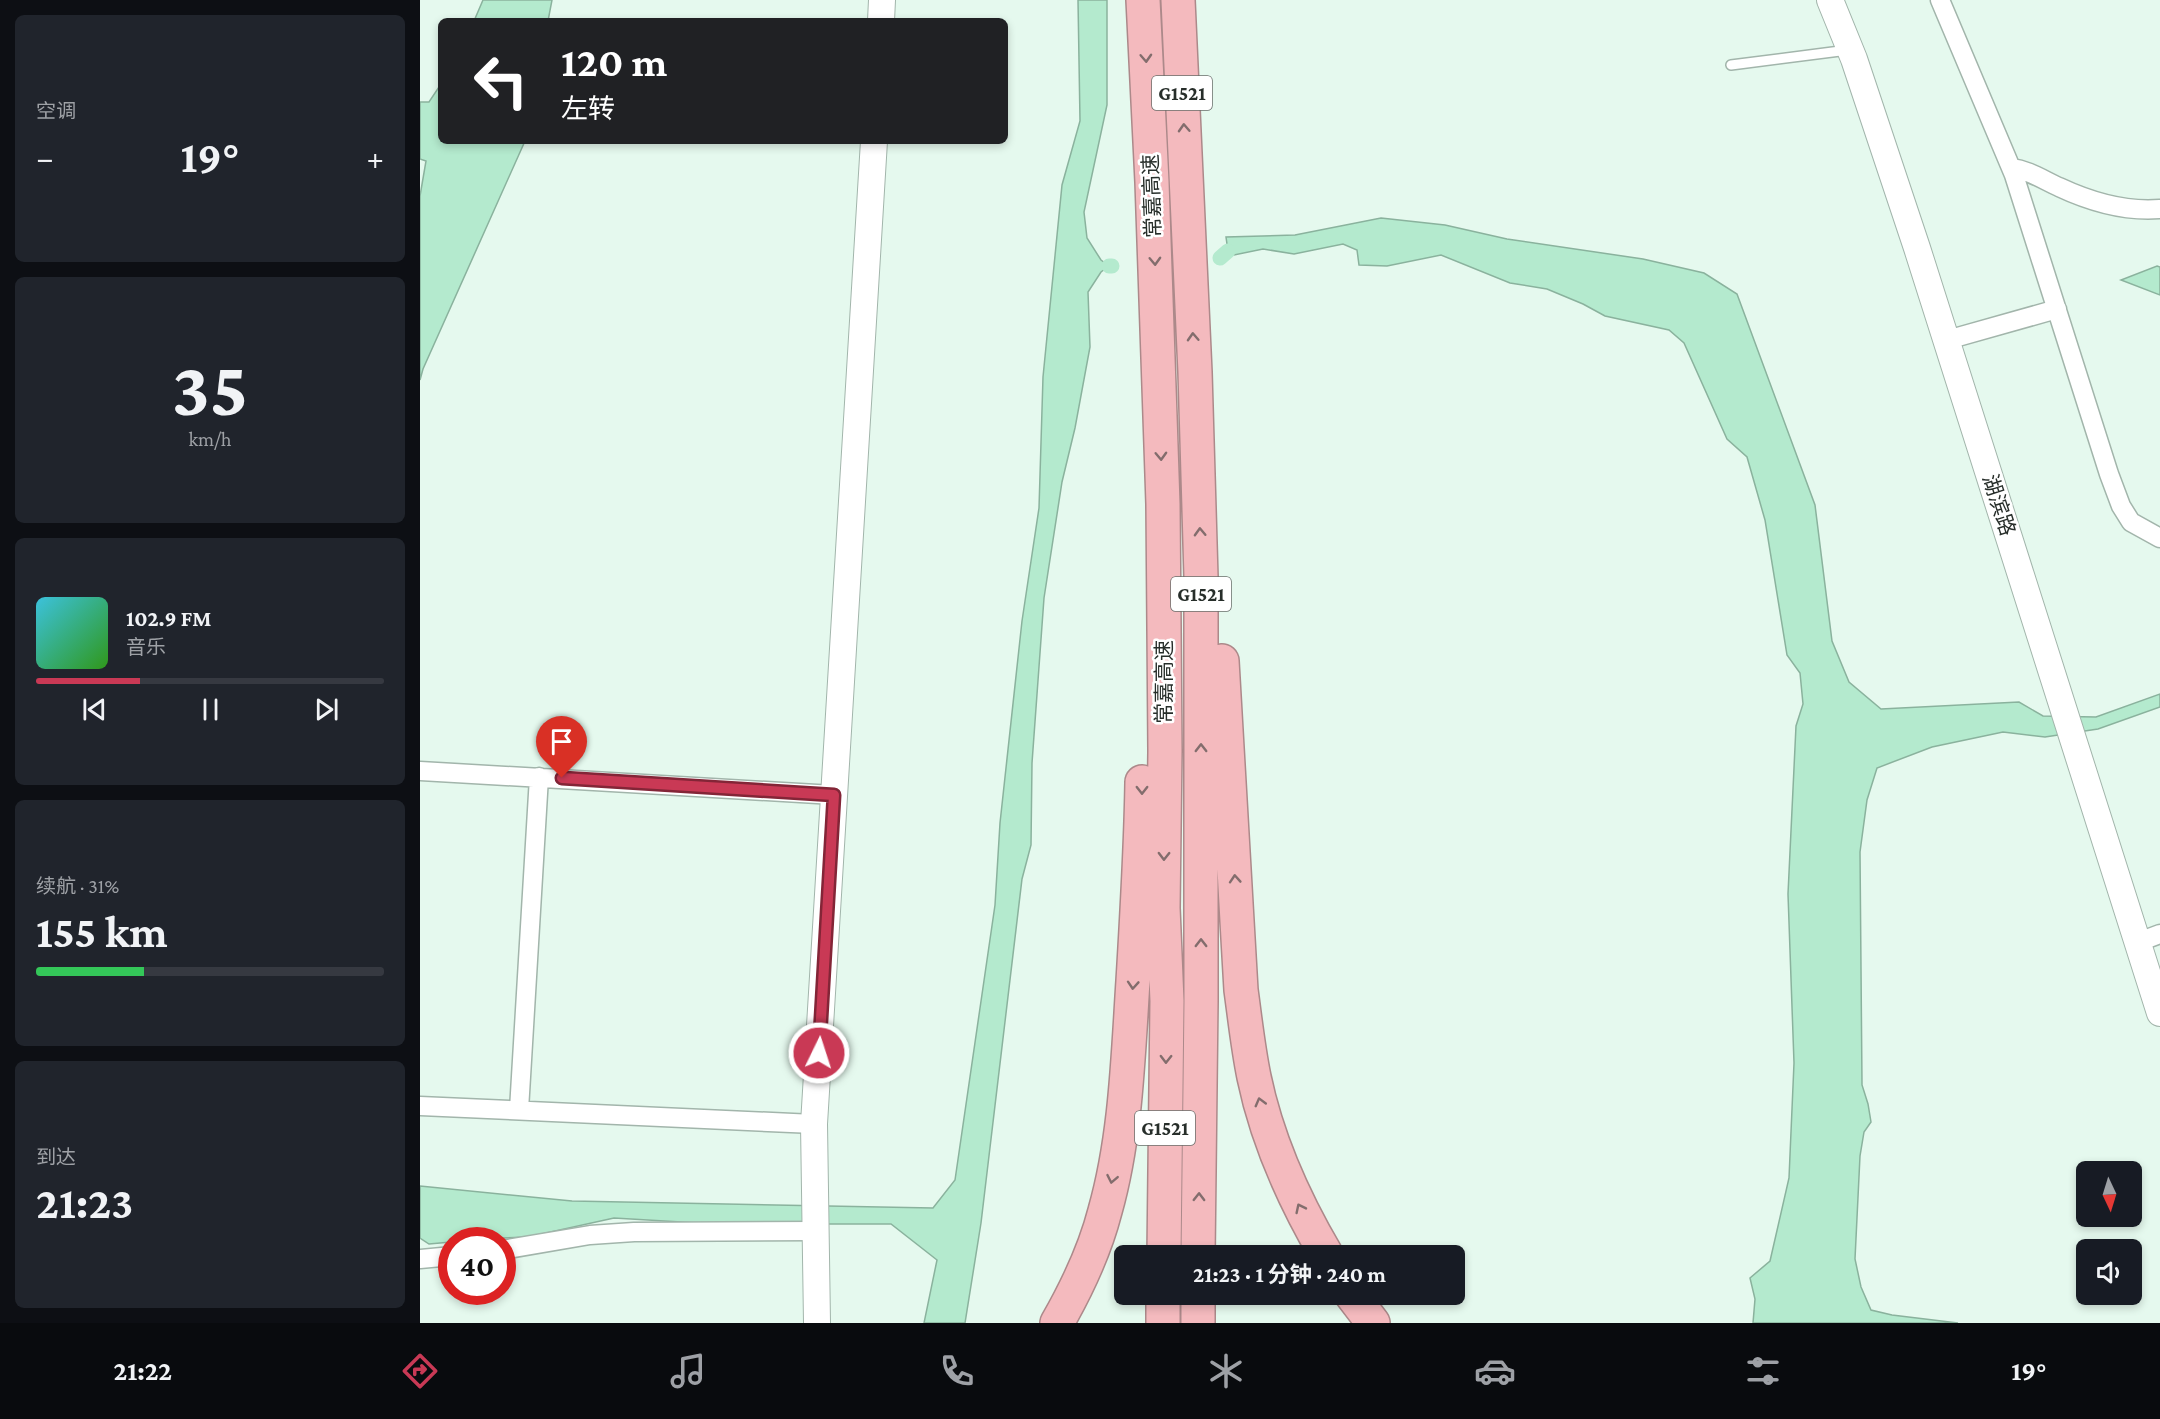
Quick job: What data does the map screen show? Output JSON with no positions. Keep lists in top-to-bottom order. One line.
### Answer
{"streets":{"highway":["G1521","常嘉高速"],"street":["湖滨路"]},"north":"bottom","page":{"tile":["空调",["35","km/h"],["续航 · 31%","155 km"],["到达","21:23"]],"turn":["120 m","左转"],"heat":["−","19°","+"],"song":["102.9 FM","音乐"],"limit":"40","trip":"21:23 · 1 分钟 · 240 m","tabs":["21:22","19°"]}}
